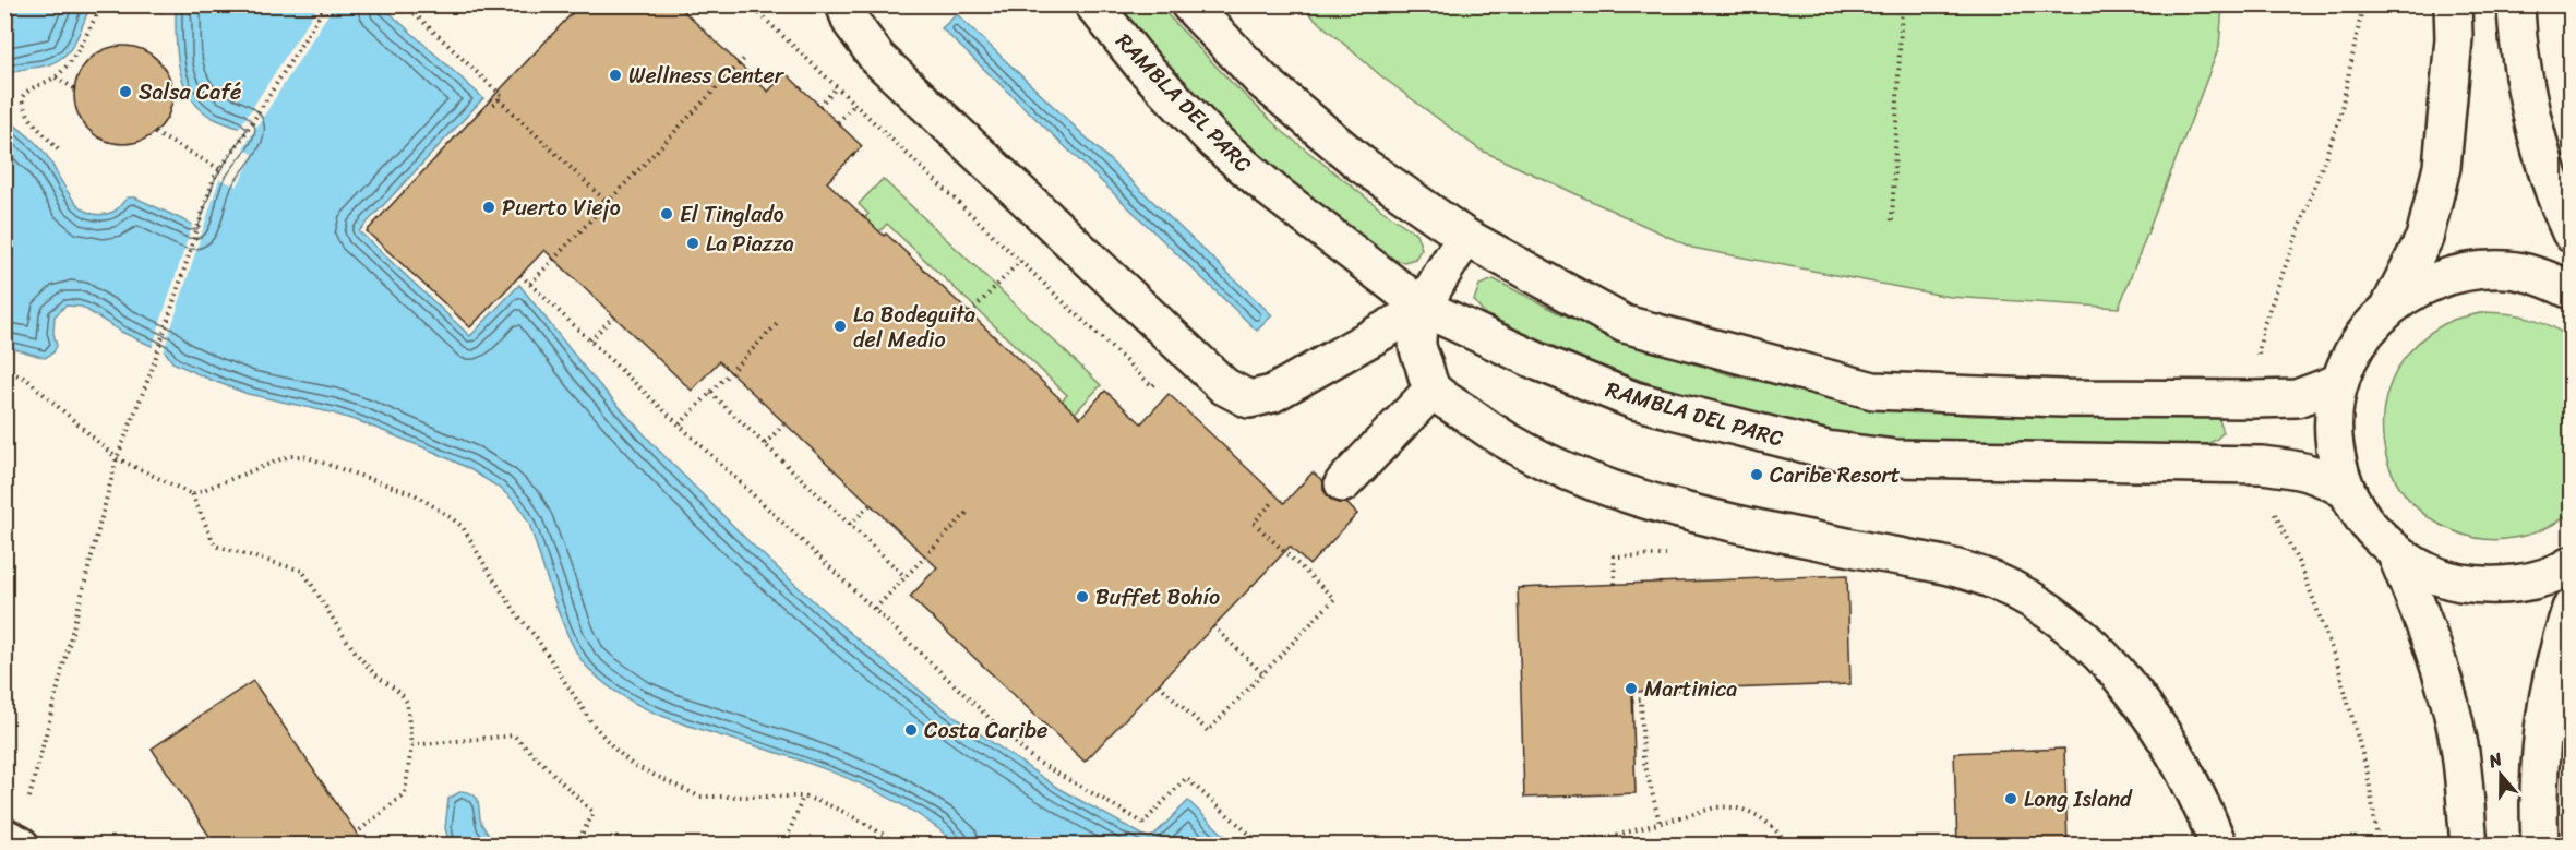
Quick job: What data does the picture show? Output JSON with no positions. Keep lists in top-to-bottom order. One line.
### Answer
{"streets":{"street":["RAMBLA DEL PARC"]},"places":["Wellness Center","Salsa Café","Puerto Viejo","El Tinglado","La Piazza","La Bodeguita del Medio","Caribe Resort","Buffet Bohío","Martinica","Costa Caribe","Long Island"],"north":"top"}
